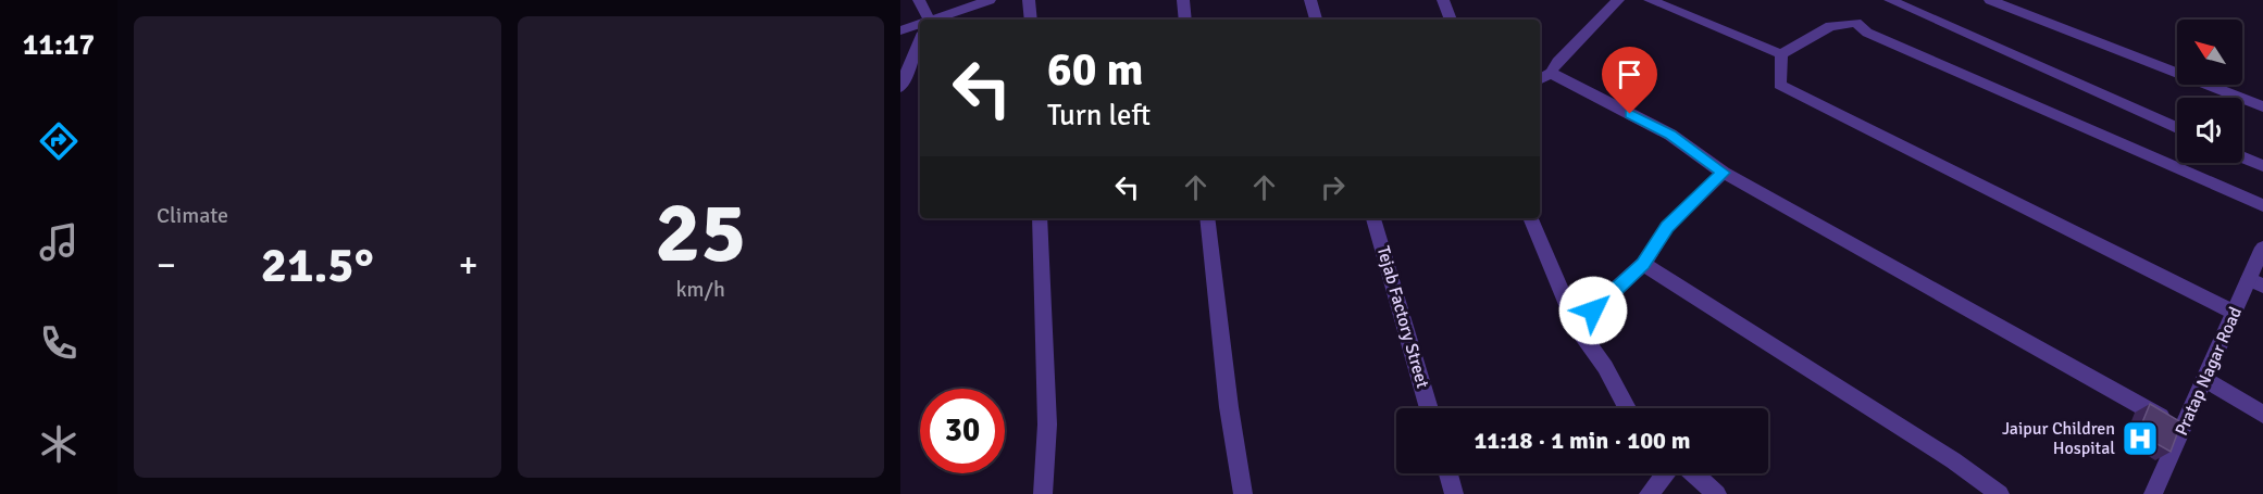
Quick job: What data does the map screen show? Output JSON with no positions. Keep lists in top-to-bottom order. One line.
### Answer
{"streets":{"street":["Tejab Factory Street","Pratap Nagar Road"]},"places":{"hospital":["Jaipur Children Hospital"]},"north":"top left","page":{"tabs":"11:17","tile":["Climate",["25","km/h"]],"turn":["60 m","Turn left"],"heat":["−","21.5°","+"],"limit":"30","trip":"11:18 · 1 min · 100 m"}}
